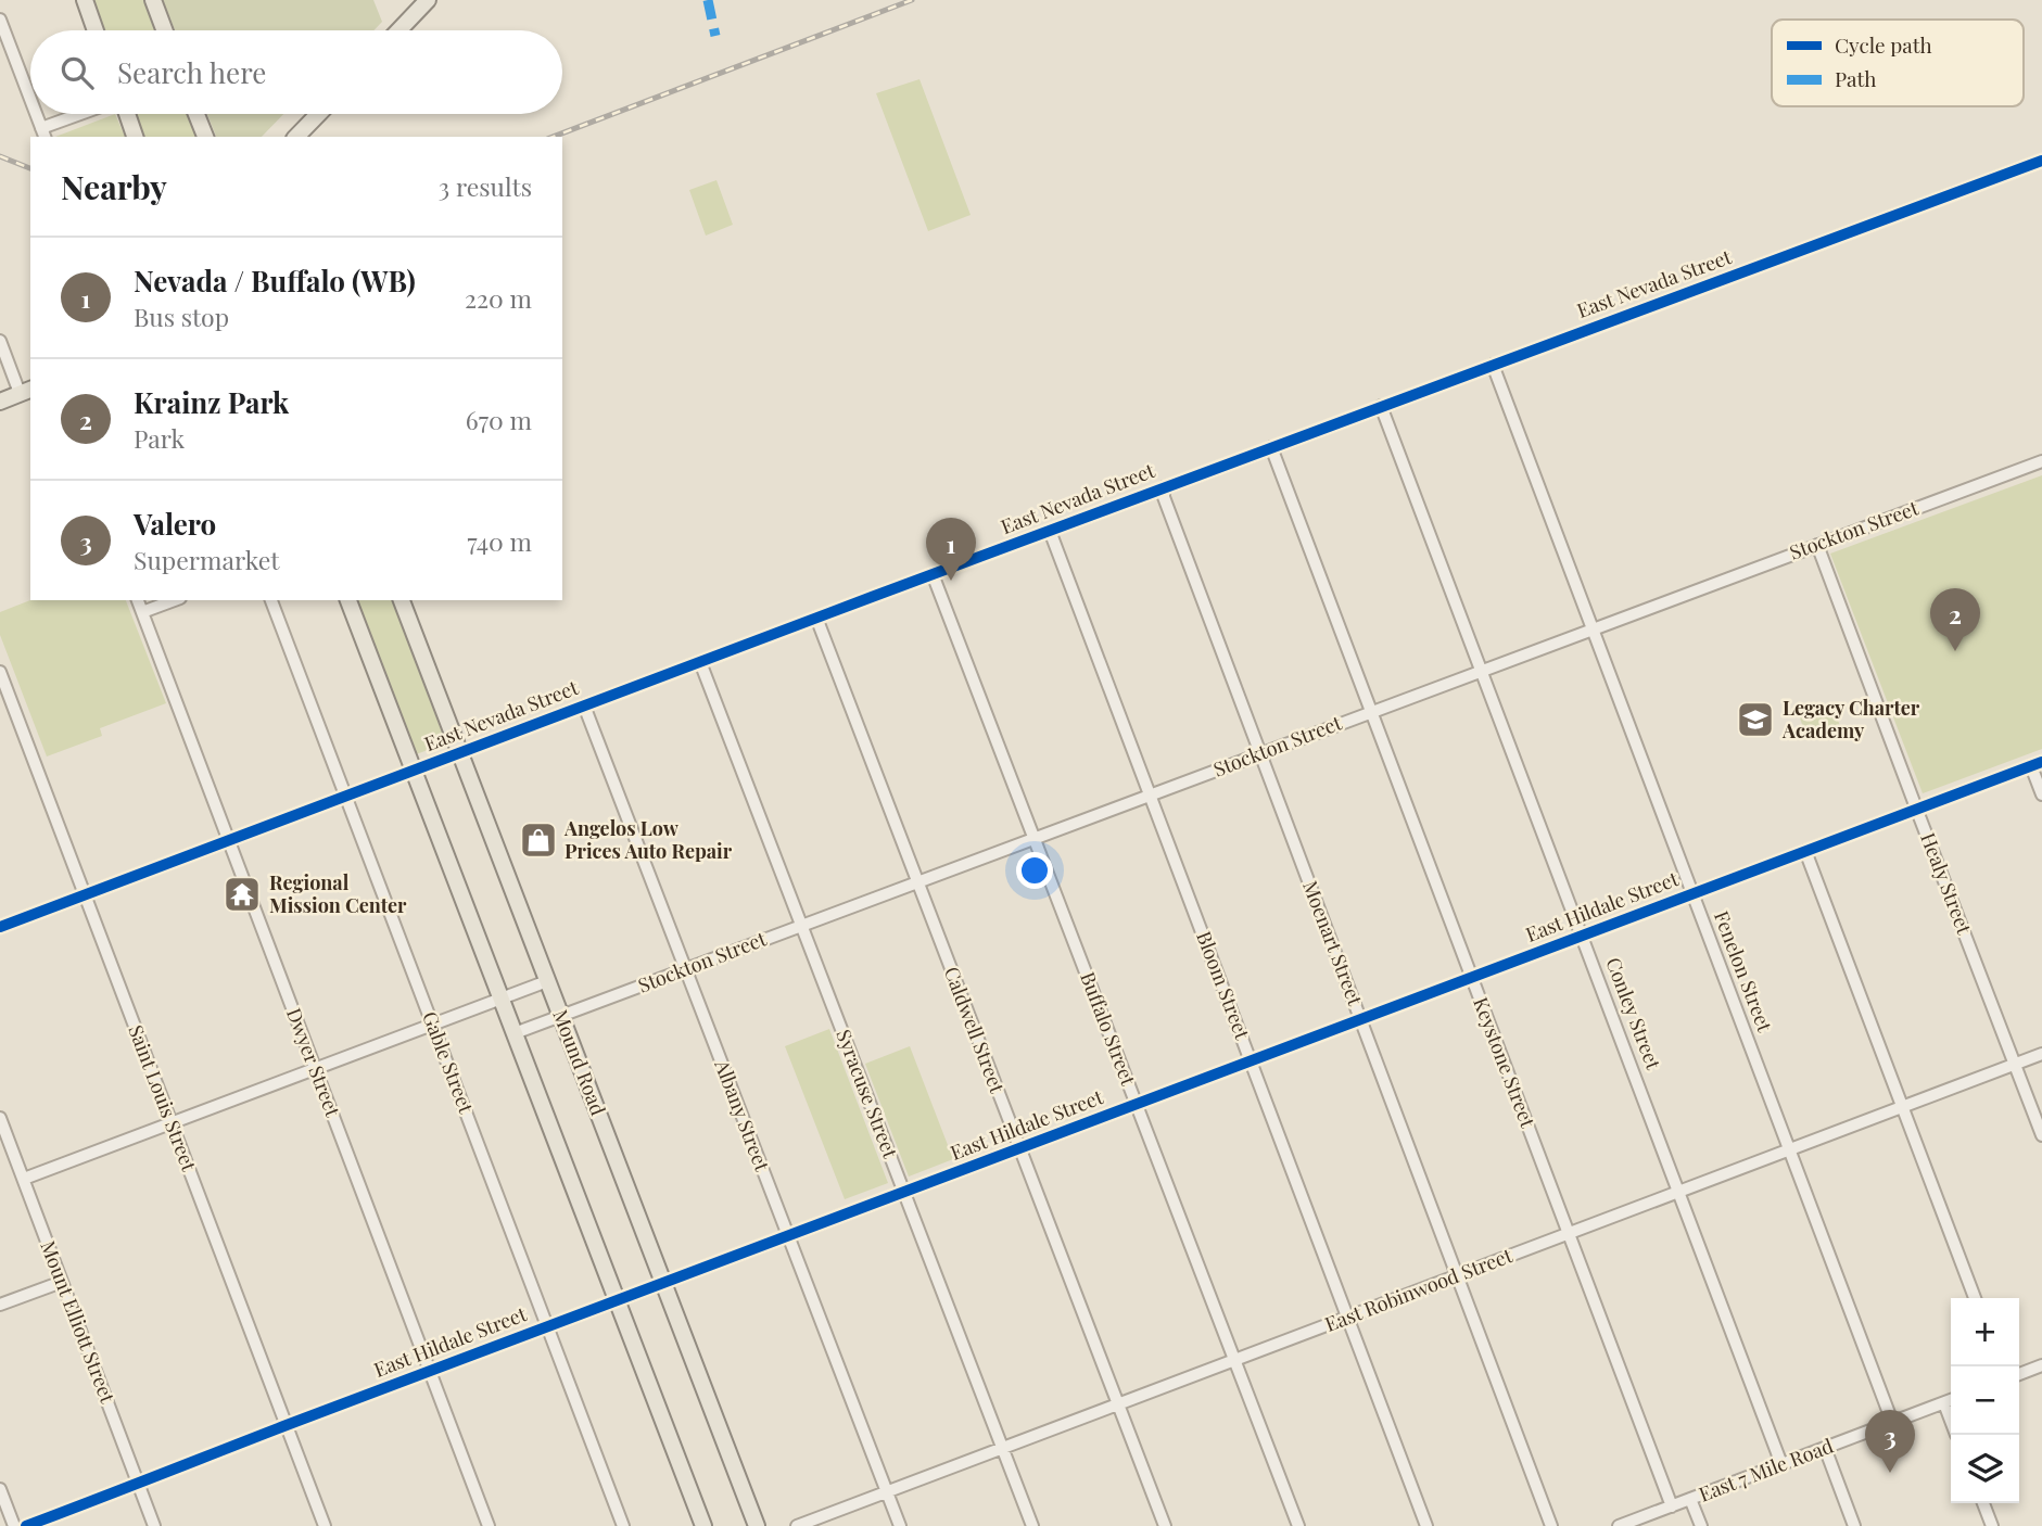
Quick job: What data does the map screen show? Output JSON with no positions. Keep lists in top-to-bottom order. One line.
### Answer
{"streets":{"main road":["Mound Road"],"street":["East Nevada Street","Stockton Street","Healy Street","East Hildale Street","Moenart Street","Fenelon Street","Bloom Street","Conley Street","Buffalo Street","Caldwell Street","Dwyer Street","Gable Street","Keystone Street","Syracuse Street","Saint Louis Street","Albany Street","East Robinwood Street","Mount Elliott Street","East 7 Mile Road"]},"crossings":[["East Nevada Street","Moenart Street"],["East Nevada Street","Fenelon Street"],["East Nevada Street","Bloom Street"],["East Nevada Street","Conley Street"],["East Nevada Street","Buffalo Street"],["East Nevada Street","Caldwell Street"],["East Nevada Street","Dwyer Street"],["East Nevada Street","Gable Street"],["East Nevada Street","Mound Road"],["East Nevada Street","Keystone Street"],["East Nevada Street","Syracuse Street"],["East Nevada Street","Saint Louis Street"],["East Nevada Street","Albany Street"],["Stockton Street","Healy Street"],["Stockton Street","Moenart Street"],["Stockton Street","Fenelon Street"],["Stockton Street","Bloom Street"],["Stockton Street","Conley Street"],["Stockton Street","Buffalo Street"],["Stockton Street","Caldwell Street"],["Stockton Street","Mound Road"],["Stockton Street","Keystone Street"],["Stockton Street","Syracuse Street"],["Stockton Street","Albany Street"],["Healy Street","East Hildale Street"],["Healy Street","East Robinwood Street"],["East Hildale Street","Moenart Street"],["East Hildale Street","Fenelon Street"],["East Hildale Street","Bloom Street"],["East Hildale Street","Conley Street"],["East Hildale Street","Buffalo Street"],["East Hildale Street","Caldwell Street"],["East Hildale Street","Dwyer Street"],["East Hildale Street","Gable Street"],["East Hildale Street","Mound Road"],["East Hildale Street","Keystone Street"],["East Hildale Street","Syracuse Street"],["East Hildale Street","Saint Louis Street"],["East Hildale Street","Albany Street"],["East Hildale Street","Mount Elliott Street"],["Moenart Street","East Robinwood Street"],["Fenelon Street","East Robinwood Street"],["Fenelon Street","East 7 Mile Road"],["Bloom Street","East Robinwood Street"],["Conley Street","East Robinwood Street"],["Conley Street","East 7 Mile Road"],["Buffalo Street","East Robinwood Street"],["Caldwell Street","East Robinwood Street"],["Keystone Street","East Robinwood Street"],["Keystone Street","East 7 Mile Road"],["Syracuse Street","East Robinwood Street"],["Albany Street","East Robinwood Street"]],"places":{"school or university":["Legacy Charter Academy"],"shop":["Angelos Low Prices Auto Repair"],"temple":["Regional Mission Center"]},"legend":["Cycle path","Path"],"page":{"search":"Search here","heading":["Nearby","3 results"],"list":[{"mark":"1","name":"Nevada / Buffalo (WB)","note":"Bus stop","value":"220 m"},{"mark":"2","name":"Krainz Park","note":"Park","value":"670 m"},{"mark":"3","name":"Valero","note":"Supermarket","value":"740 m"}],"pins":["1","2","3"],"map_buttons":["+","−"]}}
